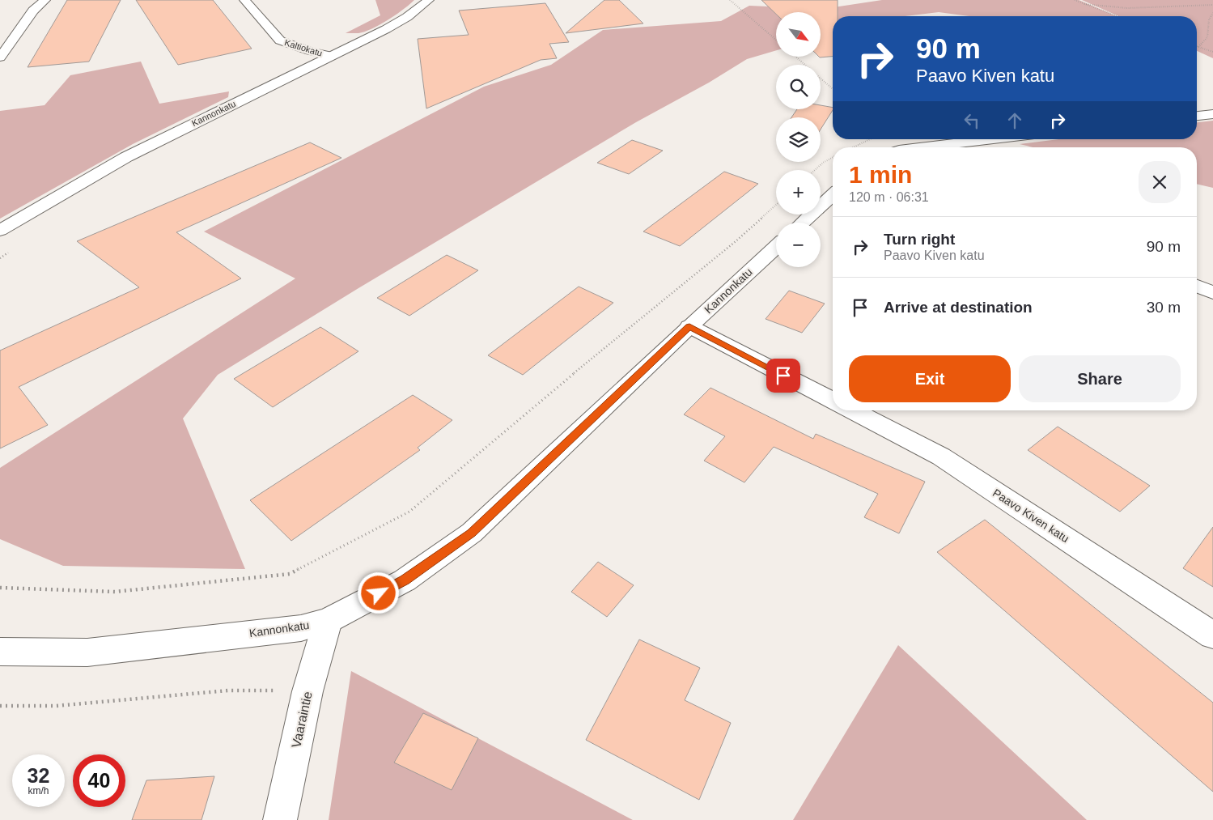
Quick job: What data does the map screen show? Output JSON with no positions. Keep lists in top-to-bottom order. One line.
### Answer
{"streets":{"street":["Kaltiokatu","Kannonkatu","Paavo Kiven katu","Vaaraintie"]},"crossings":[["Kaltiokatu","Kannonkatu"],["Kannonkatu","Vaaraintie"]],"north":"bottom right","page":{"map_buttons":["+","−"],"turn":["90 m","Paavo Kiven katu"],"heading":["1 min","120 m · 06:31"],"list":[{"name":"Turn right","note":"Paavo Kiven katu","value":"90 m"},{"name":"Arrive at destination","value":"30 m"}],"buttons":["Exit","Share"],"speed":"32 km/h","limit":"40"}}
